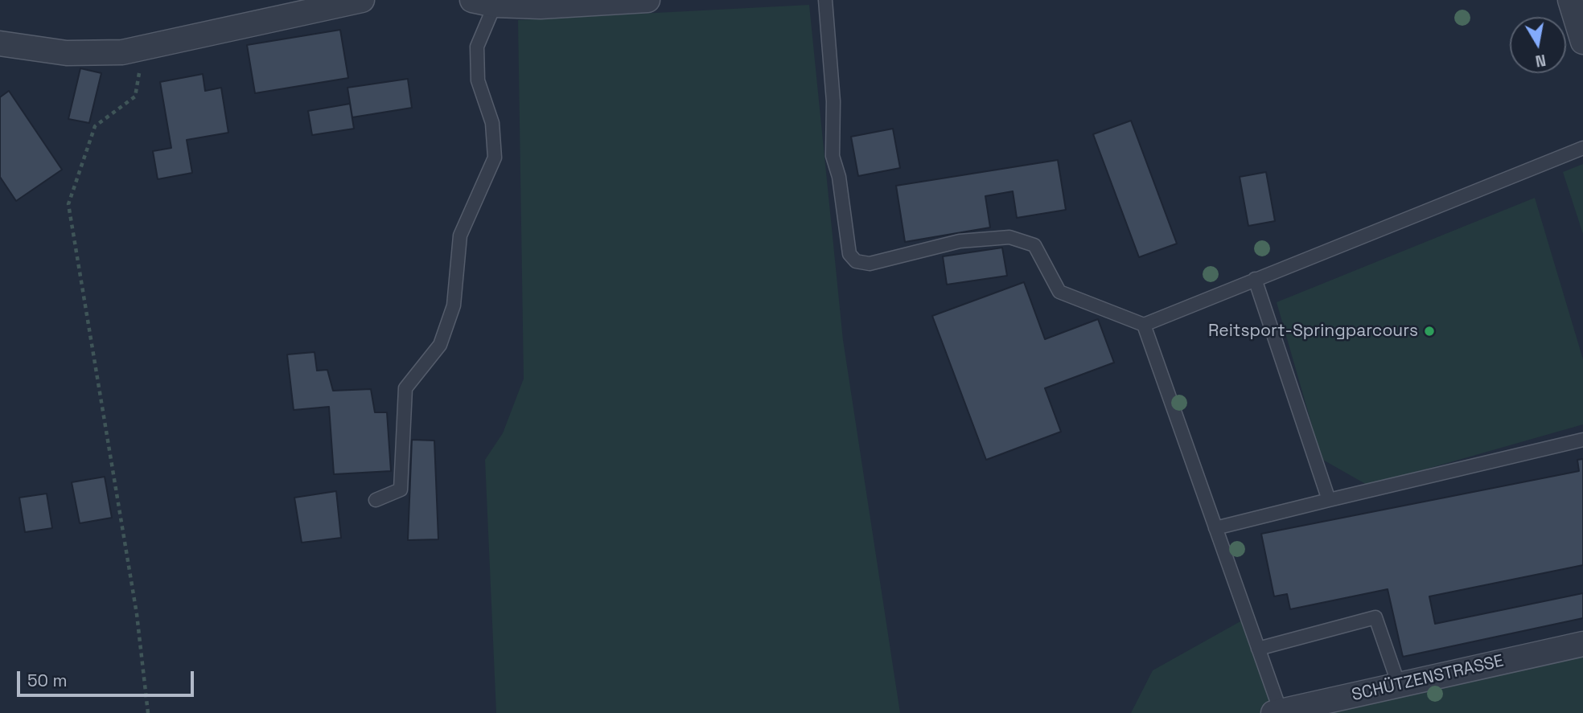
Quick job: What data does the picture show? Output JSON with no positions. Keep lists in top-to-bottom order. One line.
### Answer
{"streets":{"street":["SCHÜTZENSTRASSE"]},"places":["Reitsport-Springparcours"],"scale_bar":"50 m","north":"bottom"}
